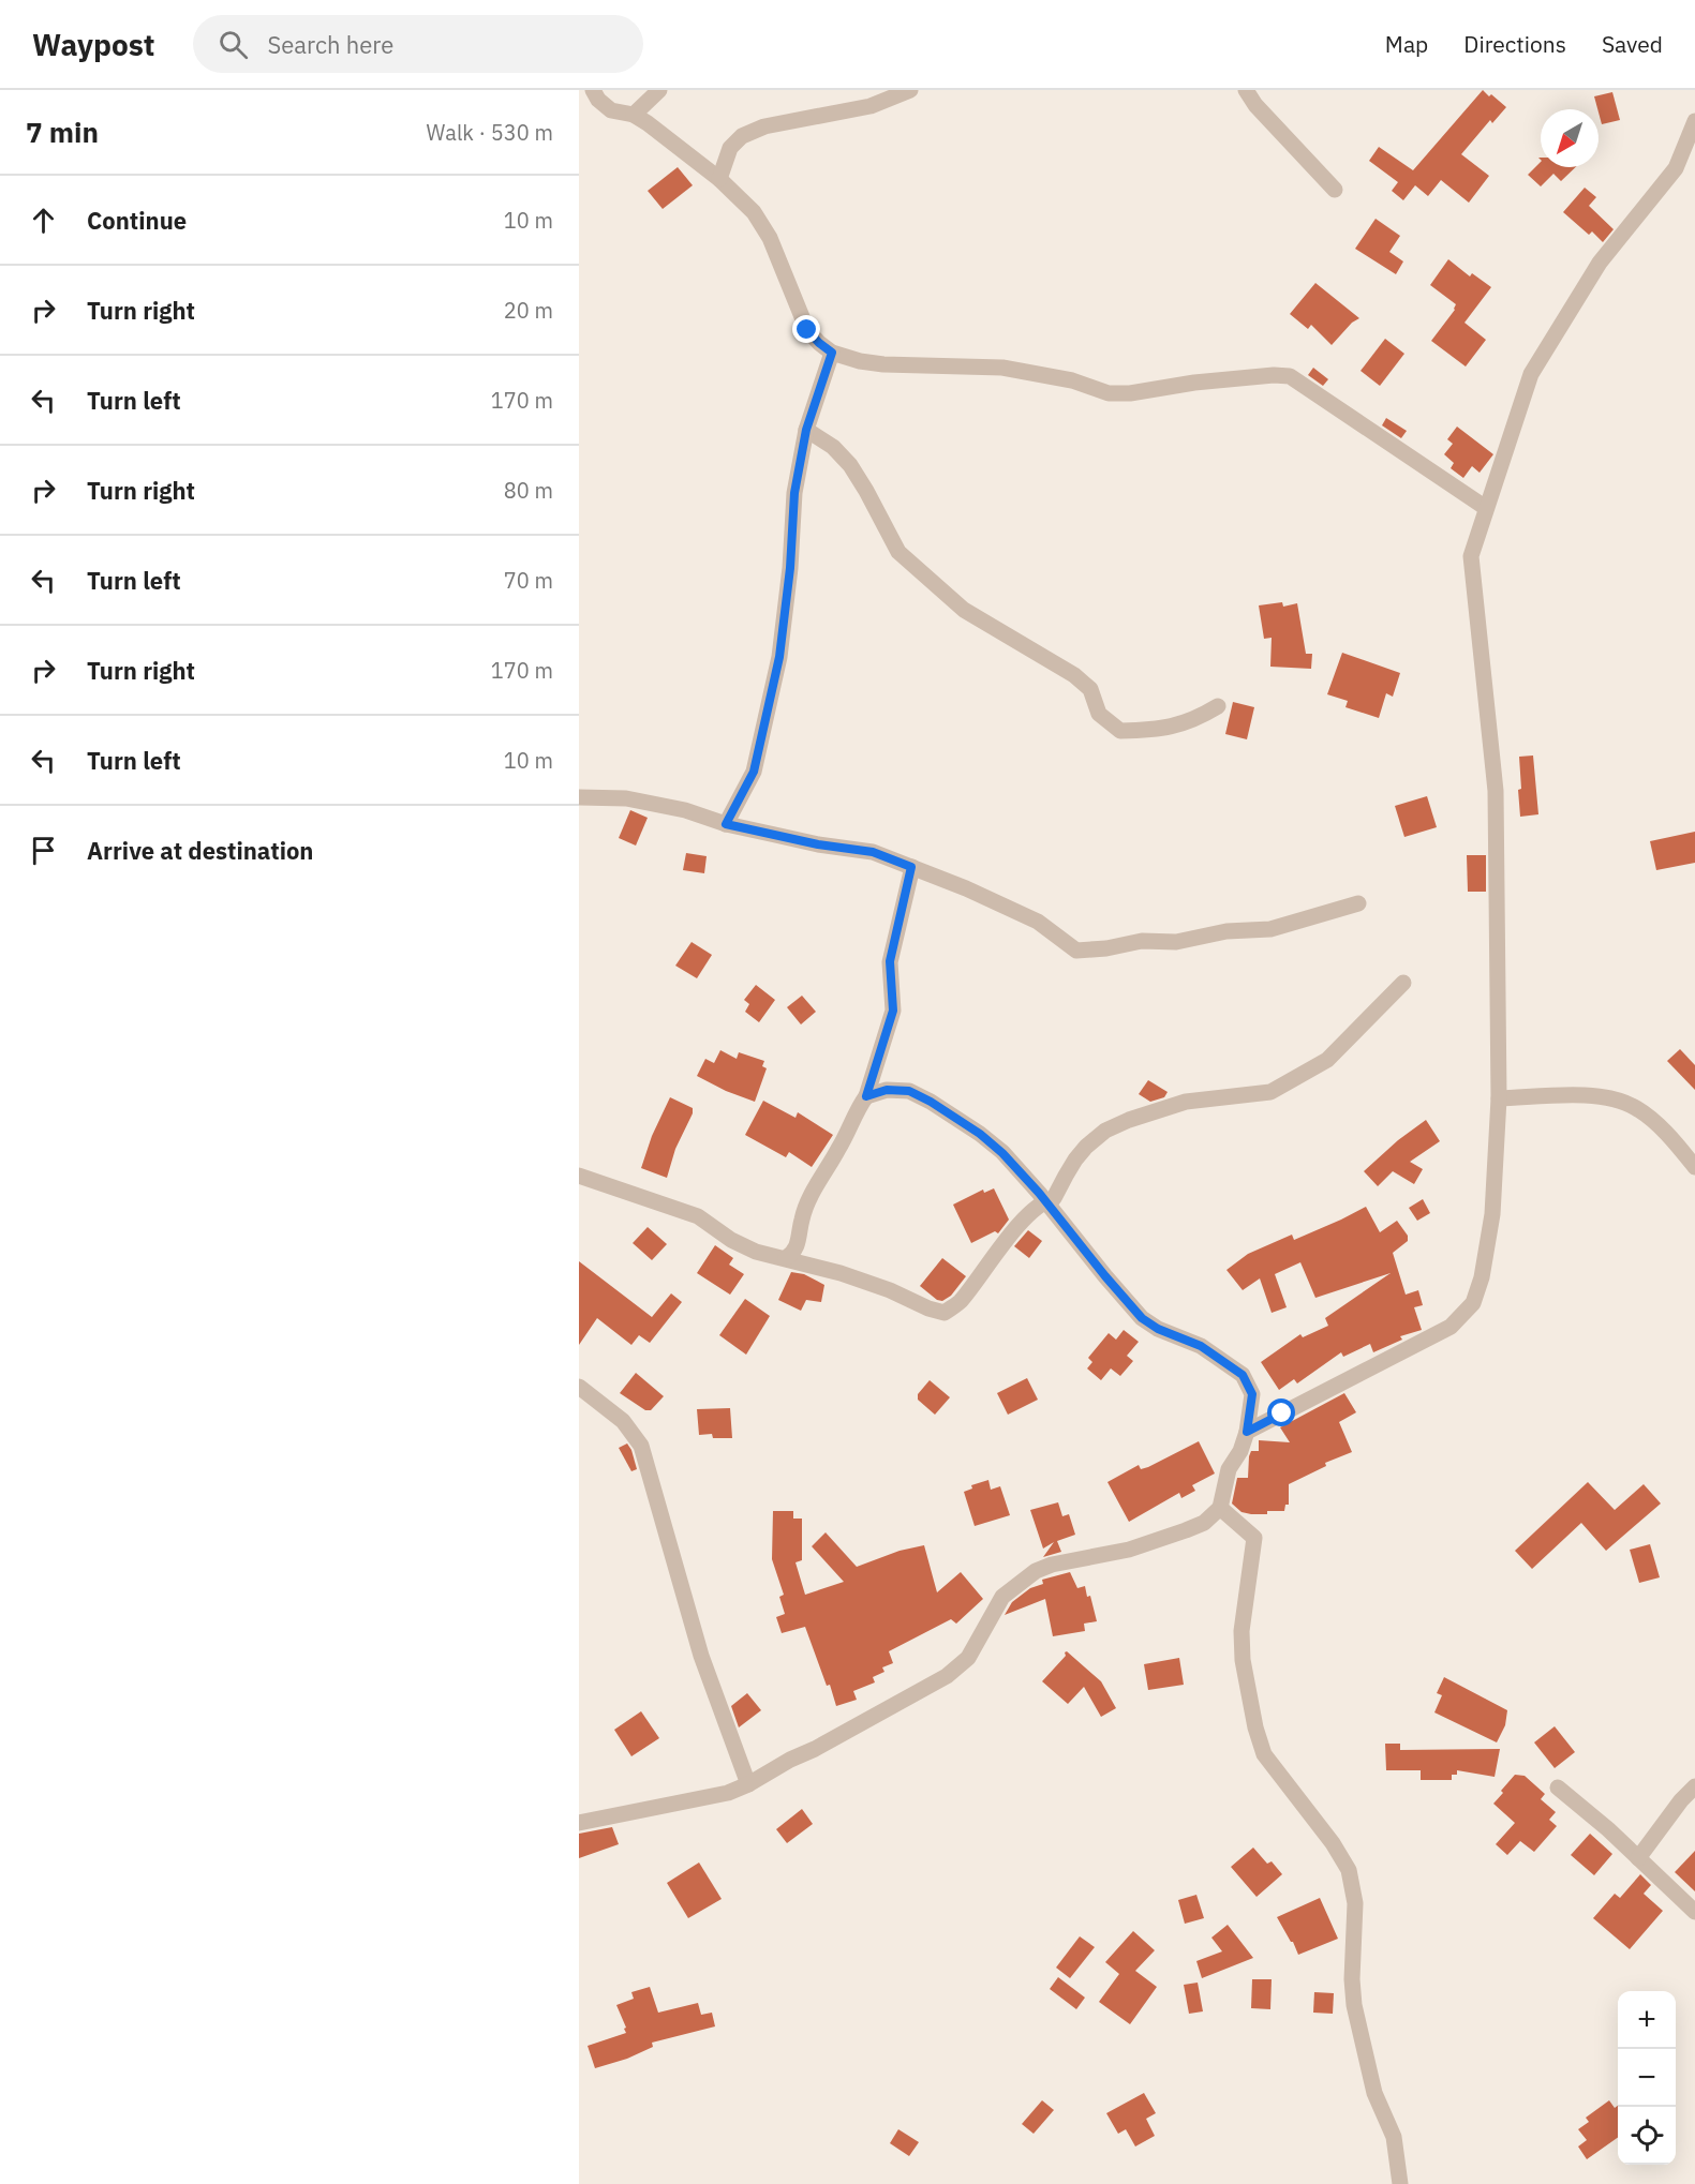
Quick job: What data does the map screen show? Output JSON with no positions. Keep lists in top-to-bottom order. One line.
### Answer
{"north":"bottom left","page":{"header":"Waypost","search":"Search here","nav":["Map","Directions","Saved"],"heading":["7 min","Walk · 530 m"],"list":[["Continue","10 m"],["Turn right","20 m"],["Turn left","170 m"],["Turn right","80 m"],["Turn left","70 m"],["Turn right","170 m"],["Turn left","10 m"],"Arrive at destination"],"map_buttons":["+","−"]}}
